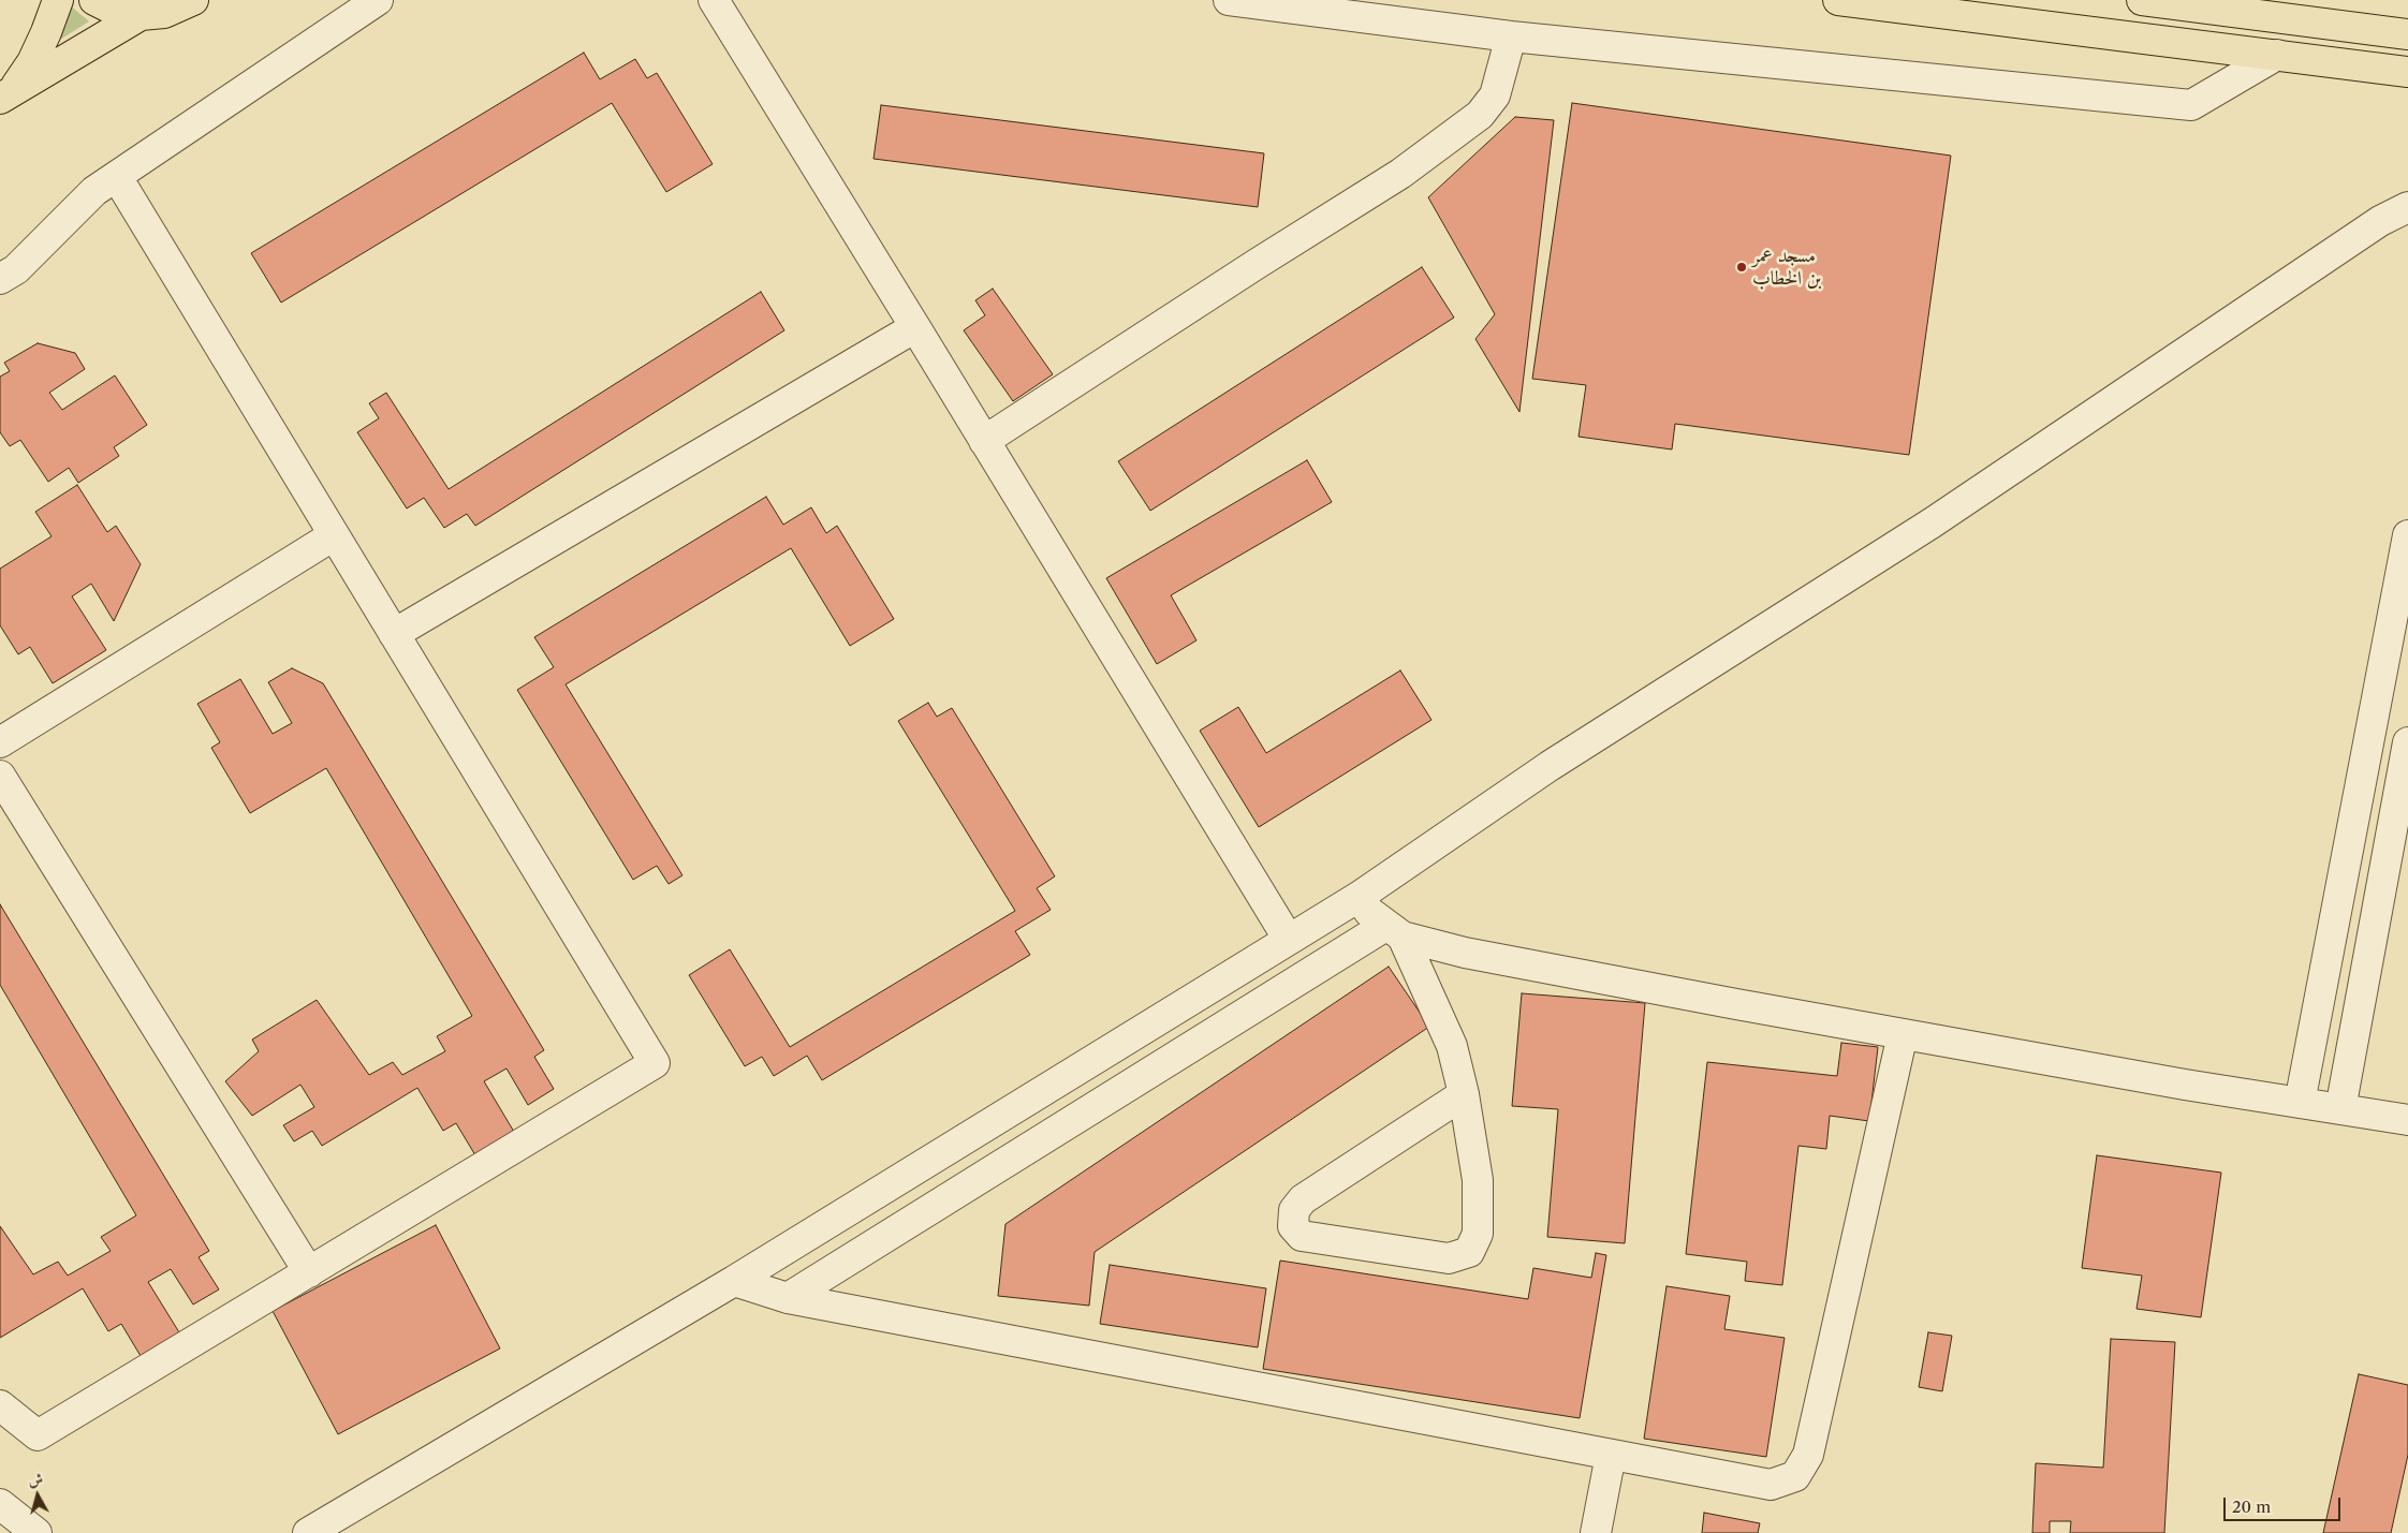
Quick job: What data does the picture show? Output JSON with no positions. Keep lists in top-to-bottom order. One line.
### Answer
{"places":["مسجد عمر بن الخطاب"],"scale_bar":"20 m","north":"top"}
